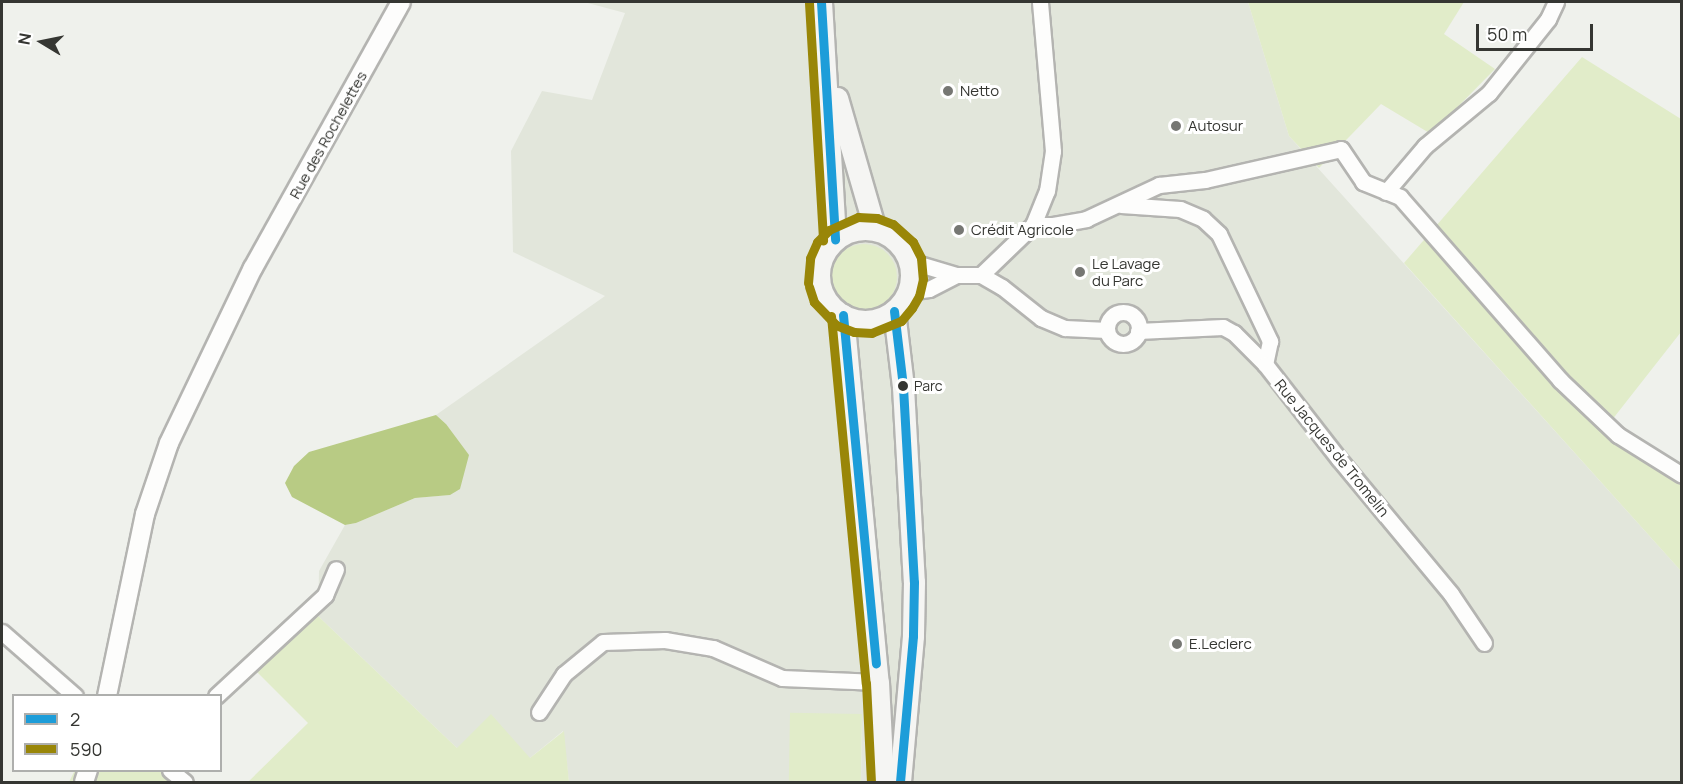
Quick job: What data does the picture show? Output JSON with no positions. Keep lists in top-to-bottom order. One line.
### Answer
{"streets":{"street":["Rue des Rochelettes","Rue Jacques de Tromelin"]},"places":["Netto","Autosur","Crédit Agricole","Le Lavage du Parc","Parc","E.Leclerc"],"lines":["transit line 2","transit line 590"],"legend":["2","590"],"scale_bar":"50 m","north":"left"}
